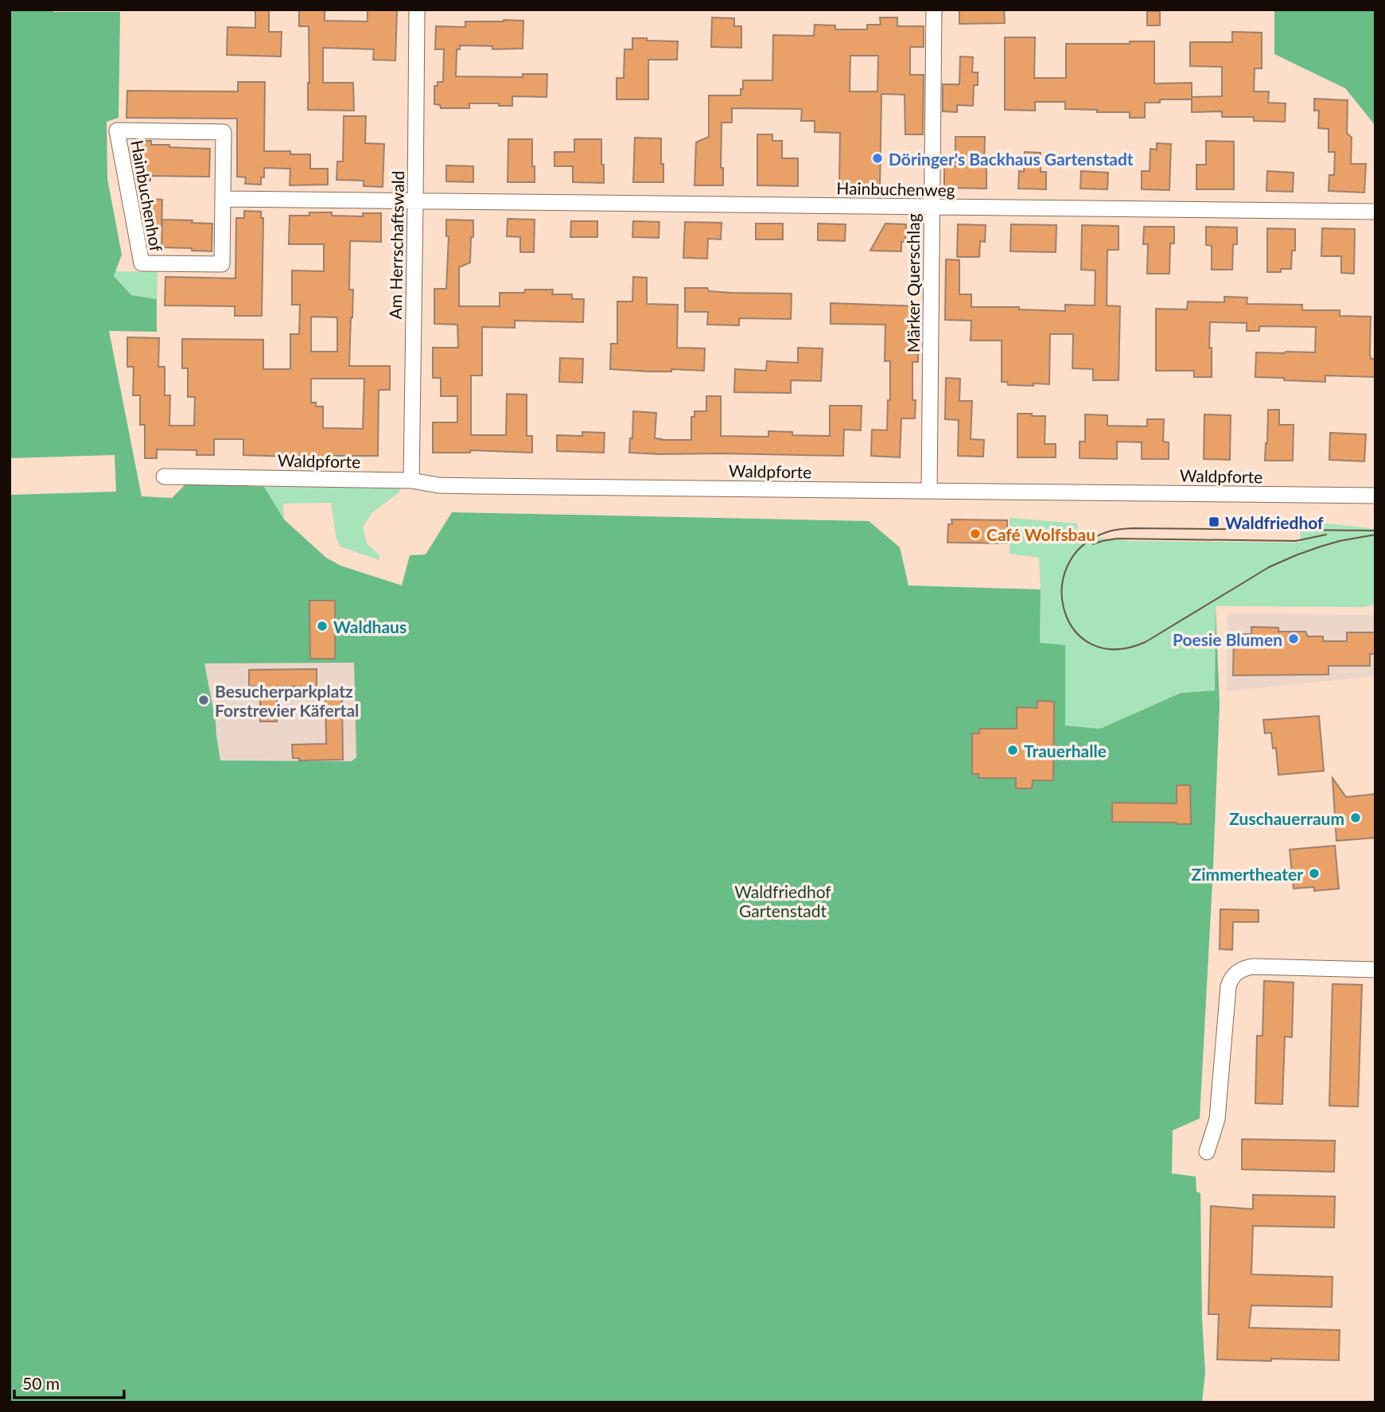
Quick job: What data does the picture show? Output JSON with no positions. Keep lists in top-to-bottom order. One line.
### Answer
{"streets":{"street":["Hainbuchenweg","Hainbuchenhof","Am Herrschaftswald","Märker Querschlag","Waldpforte"]},"crossings":[["Hainbuchenweg","Am Herrschaftswald"],["Hainbuchenweg","Märker Querschlag"],["Am Herrschaftswald","Waldpforte"],["Märker Querschlag","Waldpforte"]],"parks":["Waldfriedhof Gartenstadt"],"places":{"other":["Döringer's Backhaus Gartenstadt","Café Wolfsbau","Waldhaus","Poesie Blumen","Besucherparkplatz Forstrevier Käfertal","Trauerhalle","Zuschauerraum","Zimmertheater"],"transit":["Waldfriedhof"]},"scale_bar":"50 m"}
